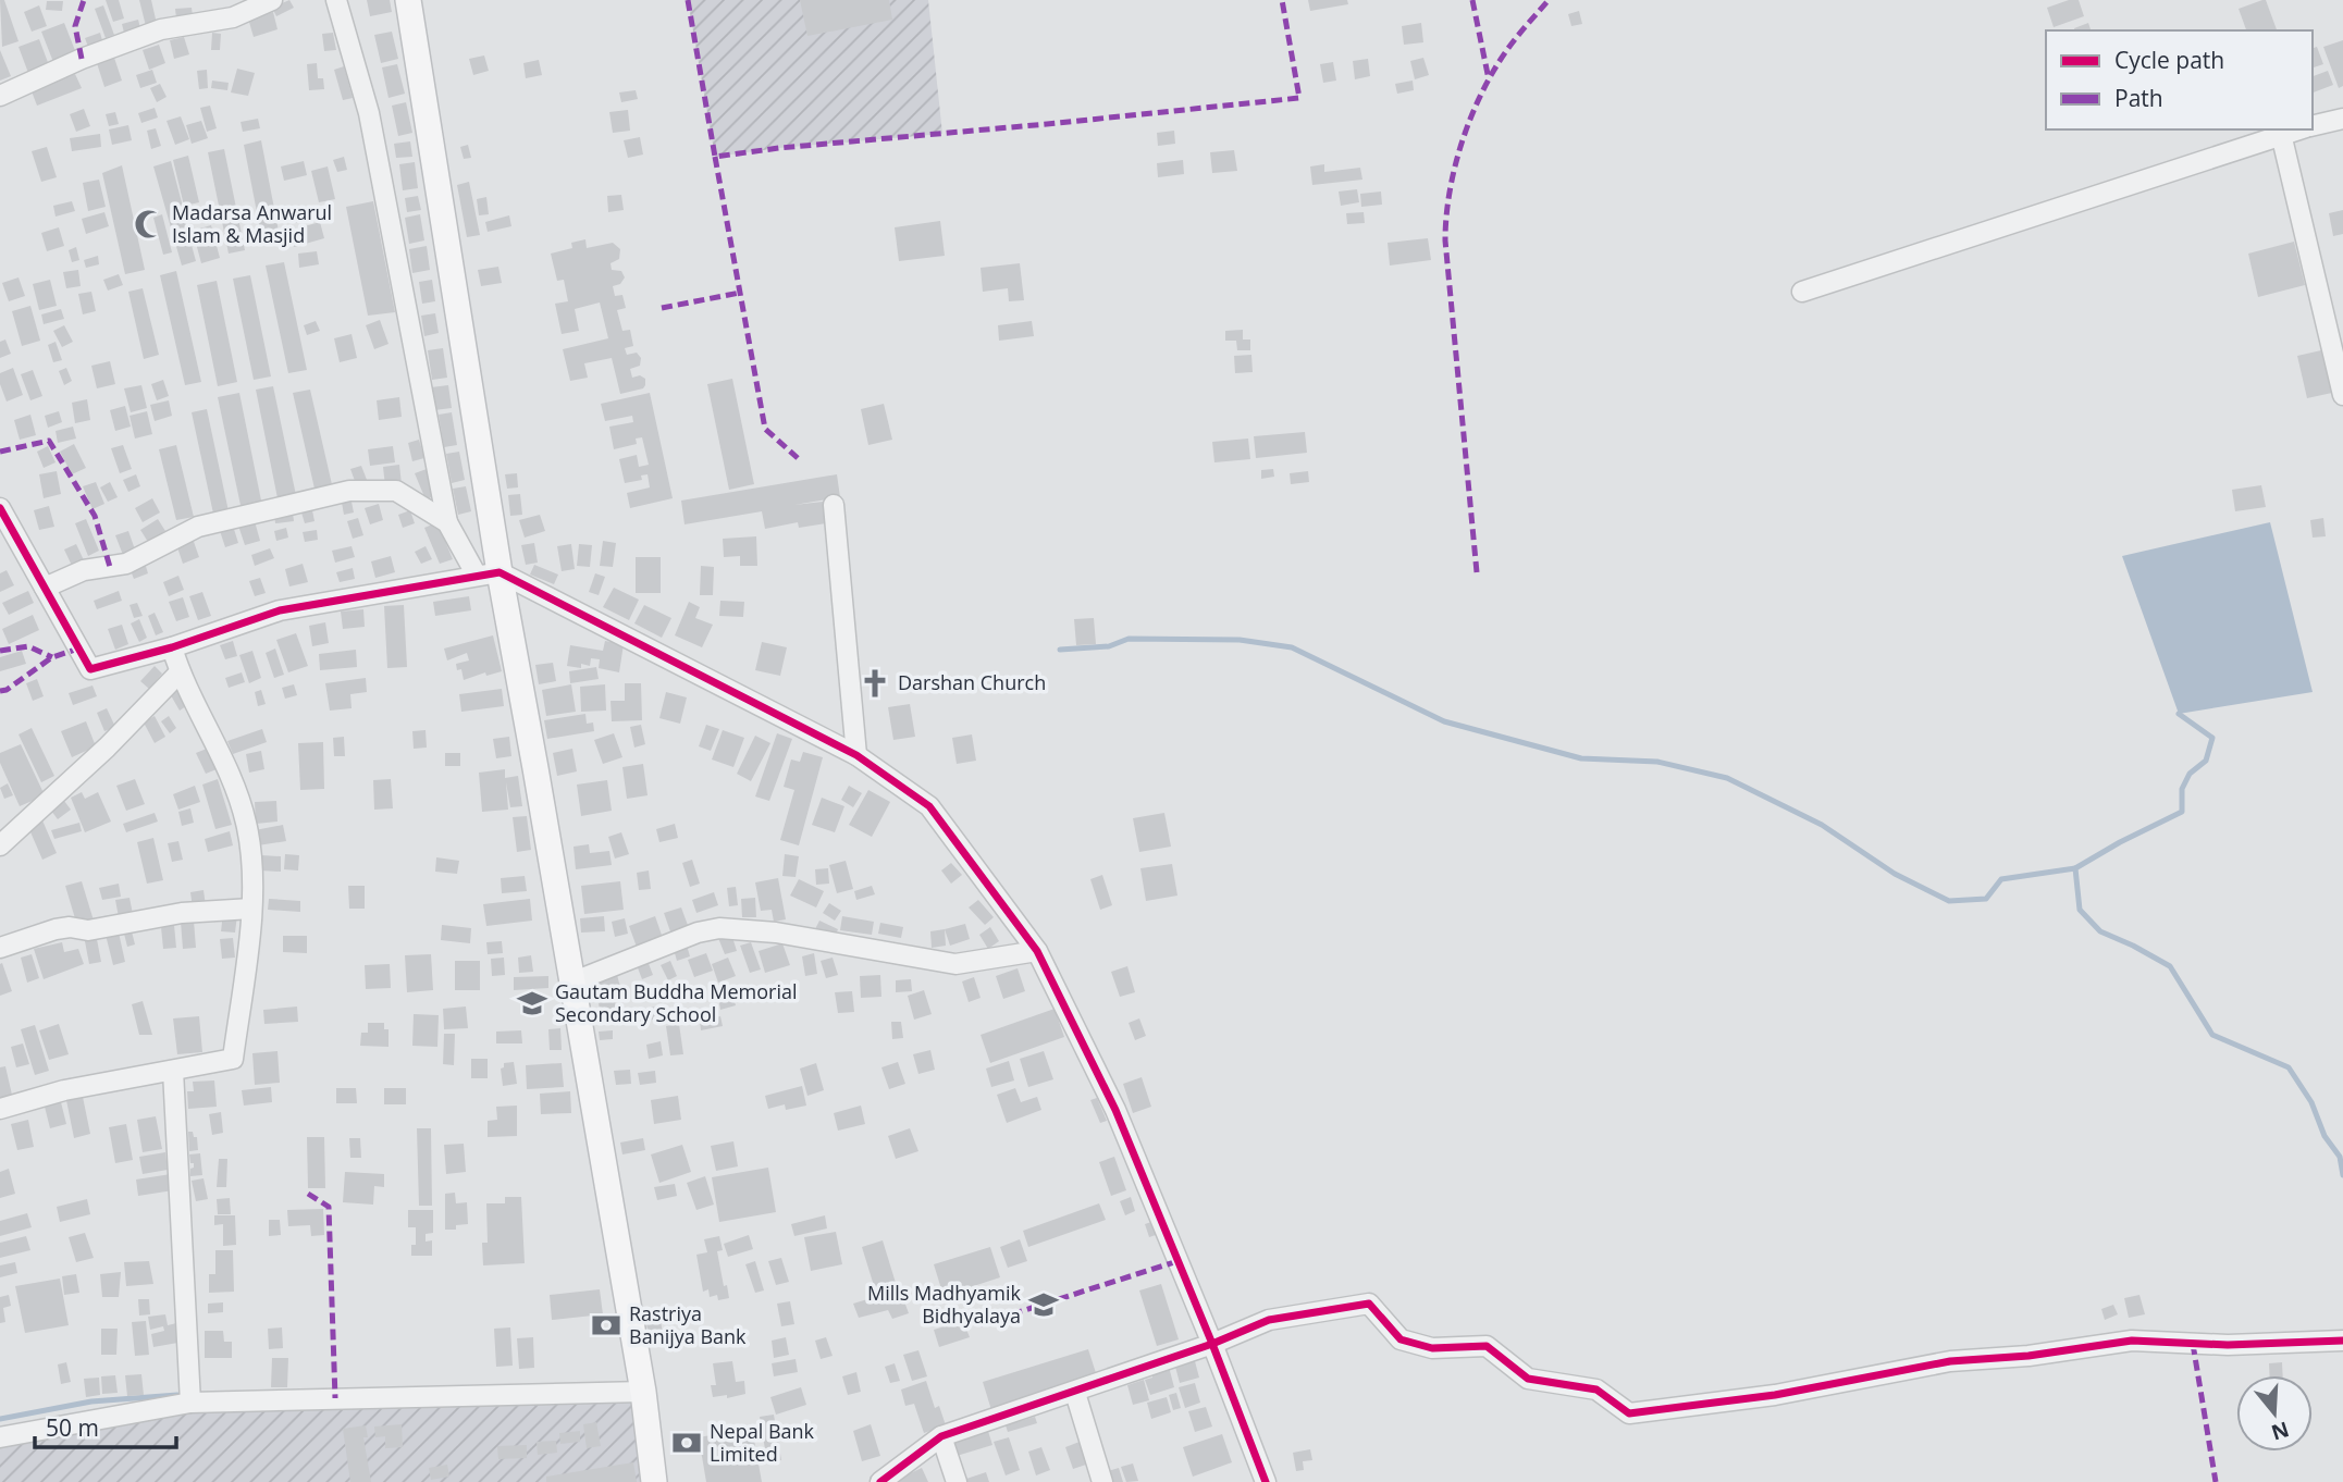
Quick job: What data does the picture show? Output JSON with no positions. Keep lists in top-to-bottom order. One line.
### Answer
{"places":{"mosque":["Madarsa Anwarul Islam & Masjid"],"church":["Darshan Church"],"school or university":["Gautam Buddha Memorial Secondary School","Mills Madhyamik Bidhyalaya"],"bank":["Rastriya Banijya Bank","Nepal Bank Limited"]},"legend":["Cycle path","Path"],"scale_bar":"50 m","north":"bottom"}
